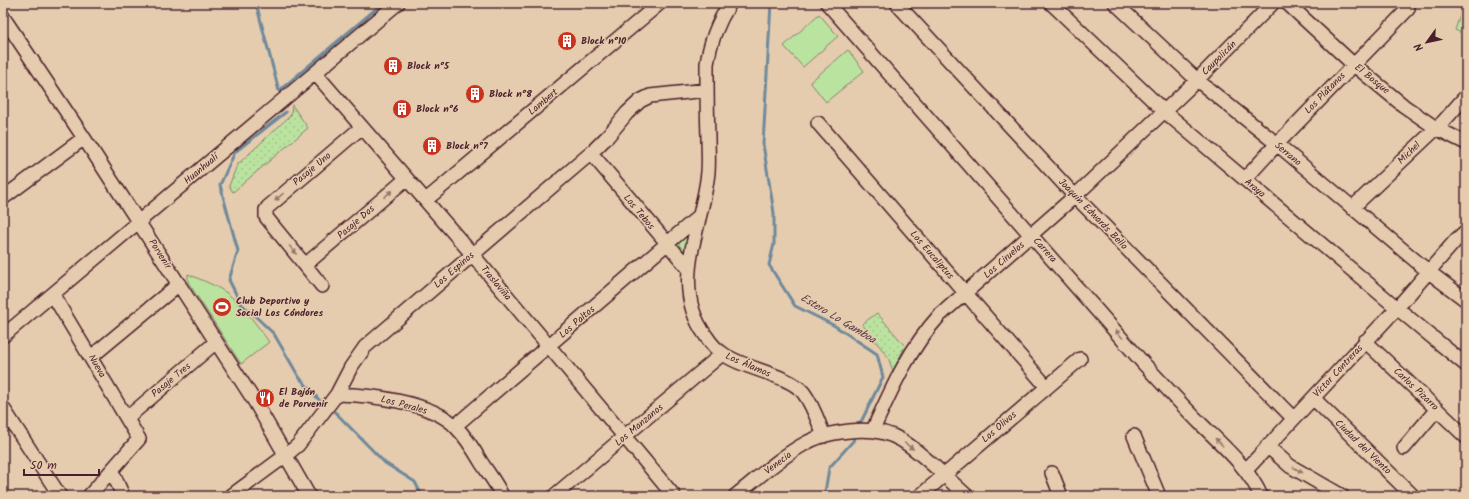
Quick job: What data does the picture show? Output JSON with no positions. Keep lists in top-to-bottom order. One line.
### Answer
{"streets":{"street":["Caupolicán","El Bosque","Los Plátanos","Lambert","Michel","Serrano","Huanhualí","Pasaje Uno","Araya","Los Tebos","Joaquín Edwards Bello","Pasaje Dos","Carrera","Porvenir","Los Eucaliptus","Los Ciruelos","Los Espinos","Traslaviña","Los Paltos","Los Álamos","Nueva","Víctor Contreras","Pasaje Tres","Carlos Pizarro","Los Perales","Los Manzanos","Los Olivos","Ciudad del Viento","Venecia"]},"crossings":[["Caupolicán","Serrano"],["Caupolicán","Araya"],["Caupolicán","Los Ciruelos"],["El Bosque","Los Plátanos"],["El Bosque","Michel"],["Los Plátanos","Serrano"],["Los Plátanos","Araya"],["Lambert","Traslaviña"],["Michel","Serrano"],["Serrano","Víctor Contreras"],["Huanhualí","Porvenir"],["Huanhualí","Traslaviña"],["Huanhualí","Nueva"],["Pasaje Uno","Pasaje Dos"],["Pasaje Uno","Traslaviña"],["Araya","Los Ciruelos"],["Araya","Víctor Contreras"],["Los Tebos","Los Espinos"],["Los Tebos","Los Paltos"],["Los Tebos","Los Álamos"],["Joaquín Edwards Bello","Los Ciruelos"],["Joaquín Edwards Bello","Víctor Contreras"],["Pasaje Dos","Traslaviña"],["Carrera","Los Ciruelos"],["Carrera","Víctor Contreras"],["Porvenir","Los Espinos"],["Porvenir","Pasaje Tres"],["Los Eucaliptus","Los Ciruelos"],["Los Eucaliptus","Los Olivos"],["Los Espinos","Traslaviña"],["Los Espinos","Los Álamos"],["Los Espinos","Los Perales"],["Traslaviña","Los Paltos"],["Traslaviña","Los Manzanos"],["Los Paltos","Los Álamos"],["Los Paltos","Los Perales"],["Los Álamos","Los Manzanos"],["Los Álamos","Venecia"],["Nueva","Pasaje Tres"],["Víctor Contreras","Carlos Pizarro"],["Víctor Contreras","Ciudad del Viento"]],"one_way":["Pasaje Dos","Carrera"],"water":["Estero Lo Gamboa"],"places":{"building":["Block n°10","Block n°5","Block n°8","Block n°6","Block n°7"],"sports":["Club Deportivo y Social Los Cóndores"],"restaurant":["El Bajón de Porvenir"]},"scale_bar":"50 m","north":"bottom left"}
